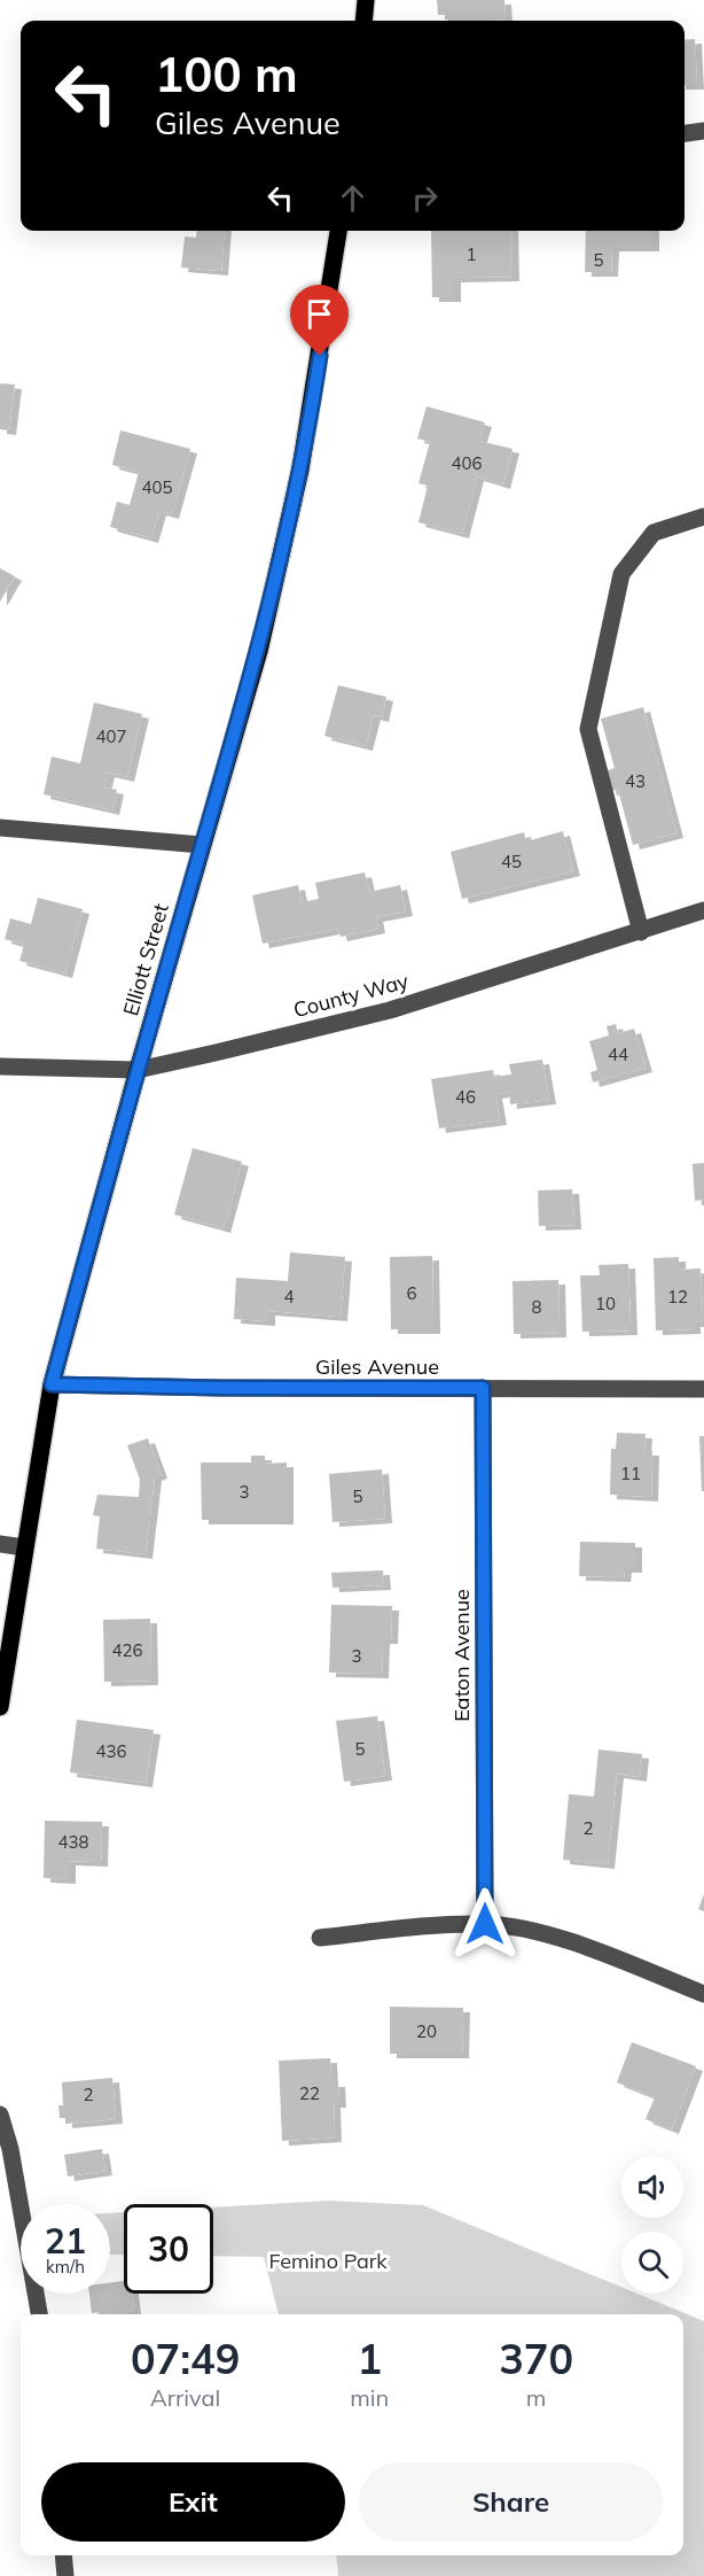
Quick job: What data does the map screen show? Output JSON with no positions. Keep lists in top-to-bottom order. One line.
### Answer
{"streets":{"main road":["Elliott Street"],"street":["County Way","Giles Avenue","Eaton Avenue"]},"crossings":[["Elliott Street","County Way"],["Elliott Street","Giles Avenue"],["Giles Avenue","Eaton Avenue"]],"parks":["Femino Park"],"house_numbers":["1","5","406","405","407","43","45","44","46","6","4","12","10","8","11","3","5","426","3","5","436","2","438","20","22","2"],"page":{"turn":["100 m","Giles Avenue"],"speed":"21 km/h","limit":"30","eta":["07:49","Arrival","1","min","370","m"],"buttons":["Exit","Share"]}}
